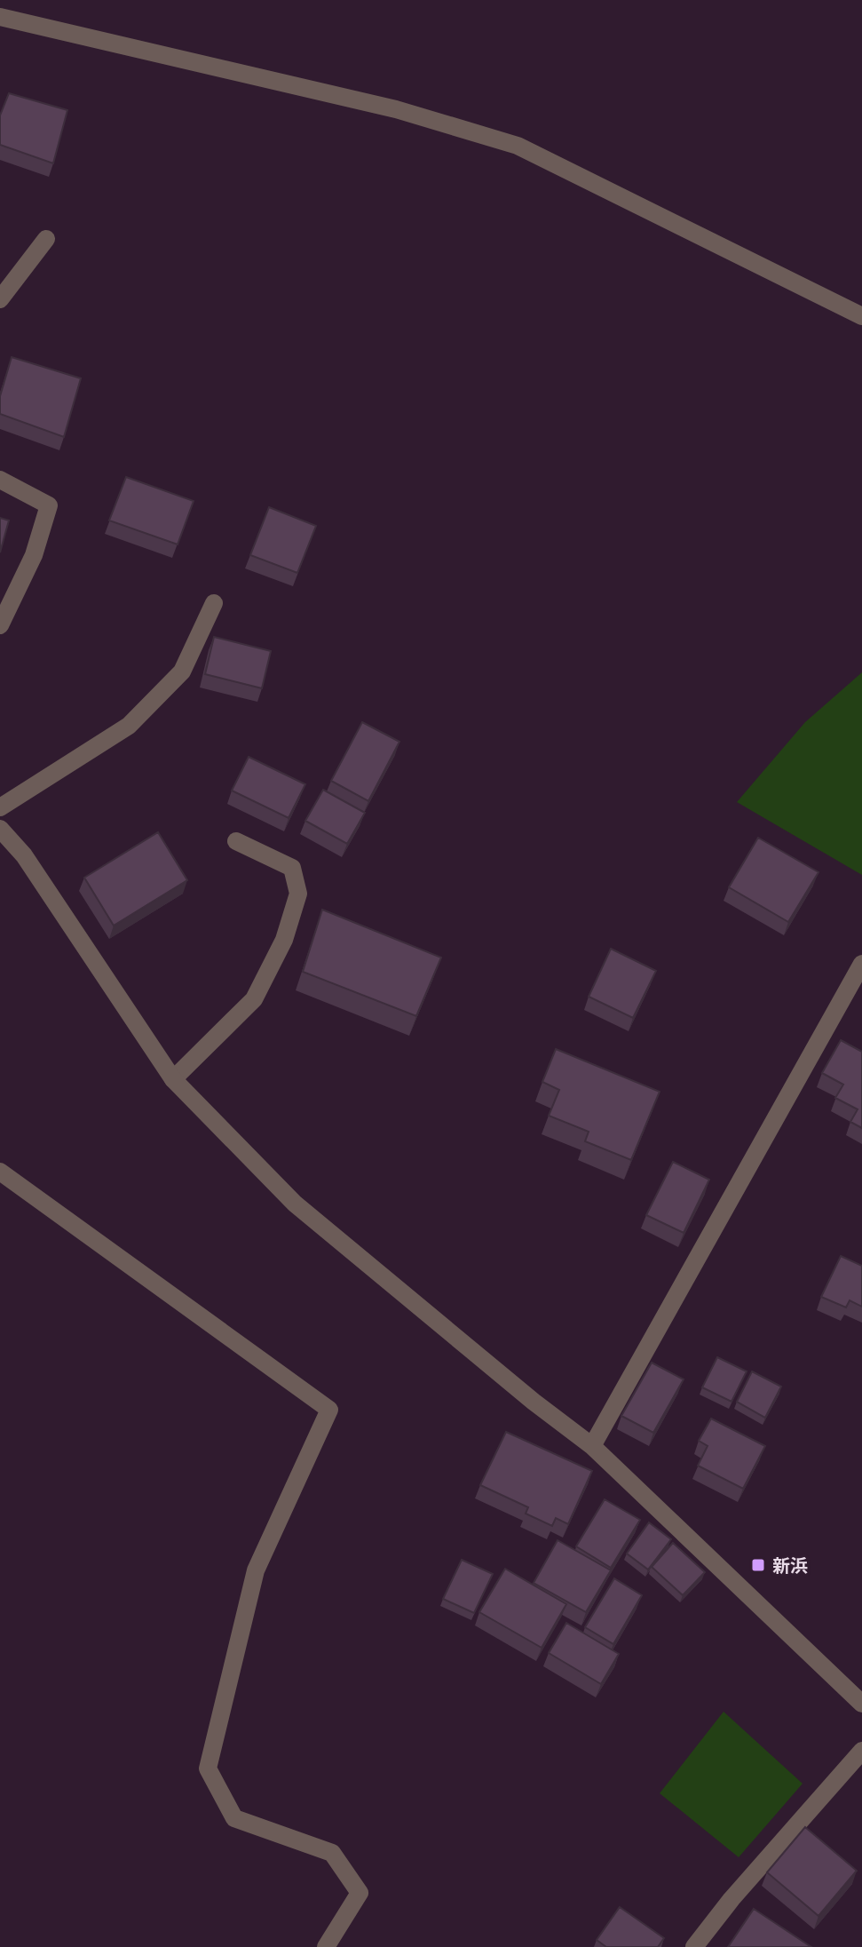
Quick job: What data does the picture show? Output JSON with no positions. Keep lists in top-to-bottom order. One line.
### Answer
{"places":{"transit":["新浜"]}}
